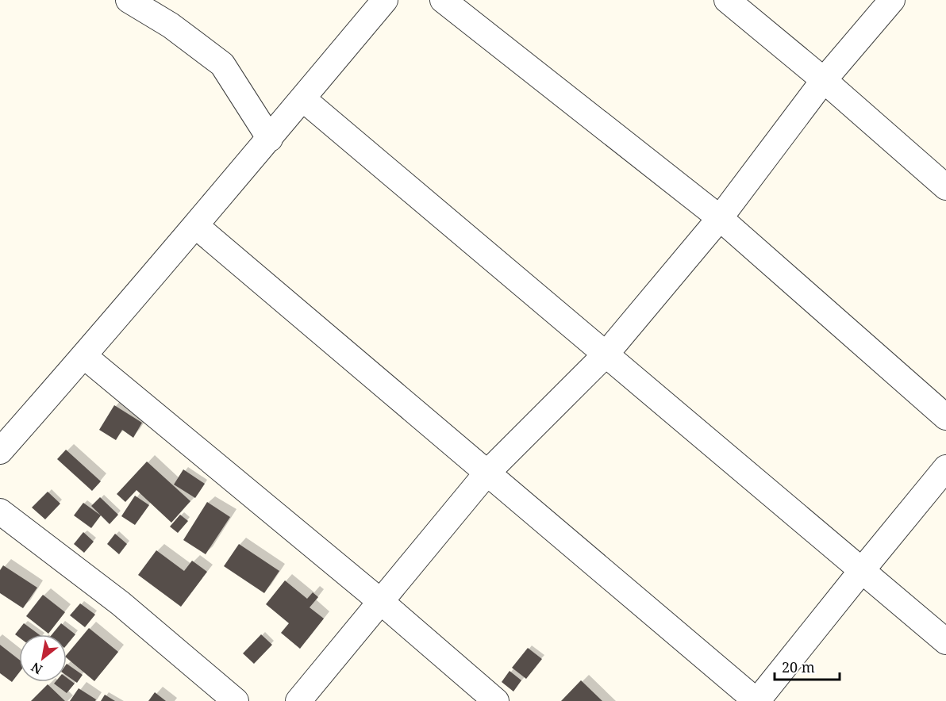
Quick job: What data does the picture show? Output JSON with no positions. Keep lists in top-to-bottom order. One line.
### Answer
{"scale_bar":"20 m","north":"bottom left"}
